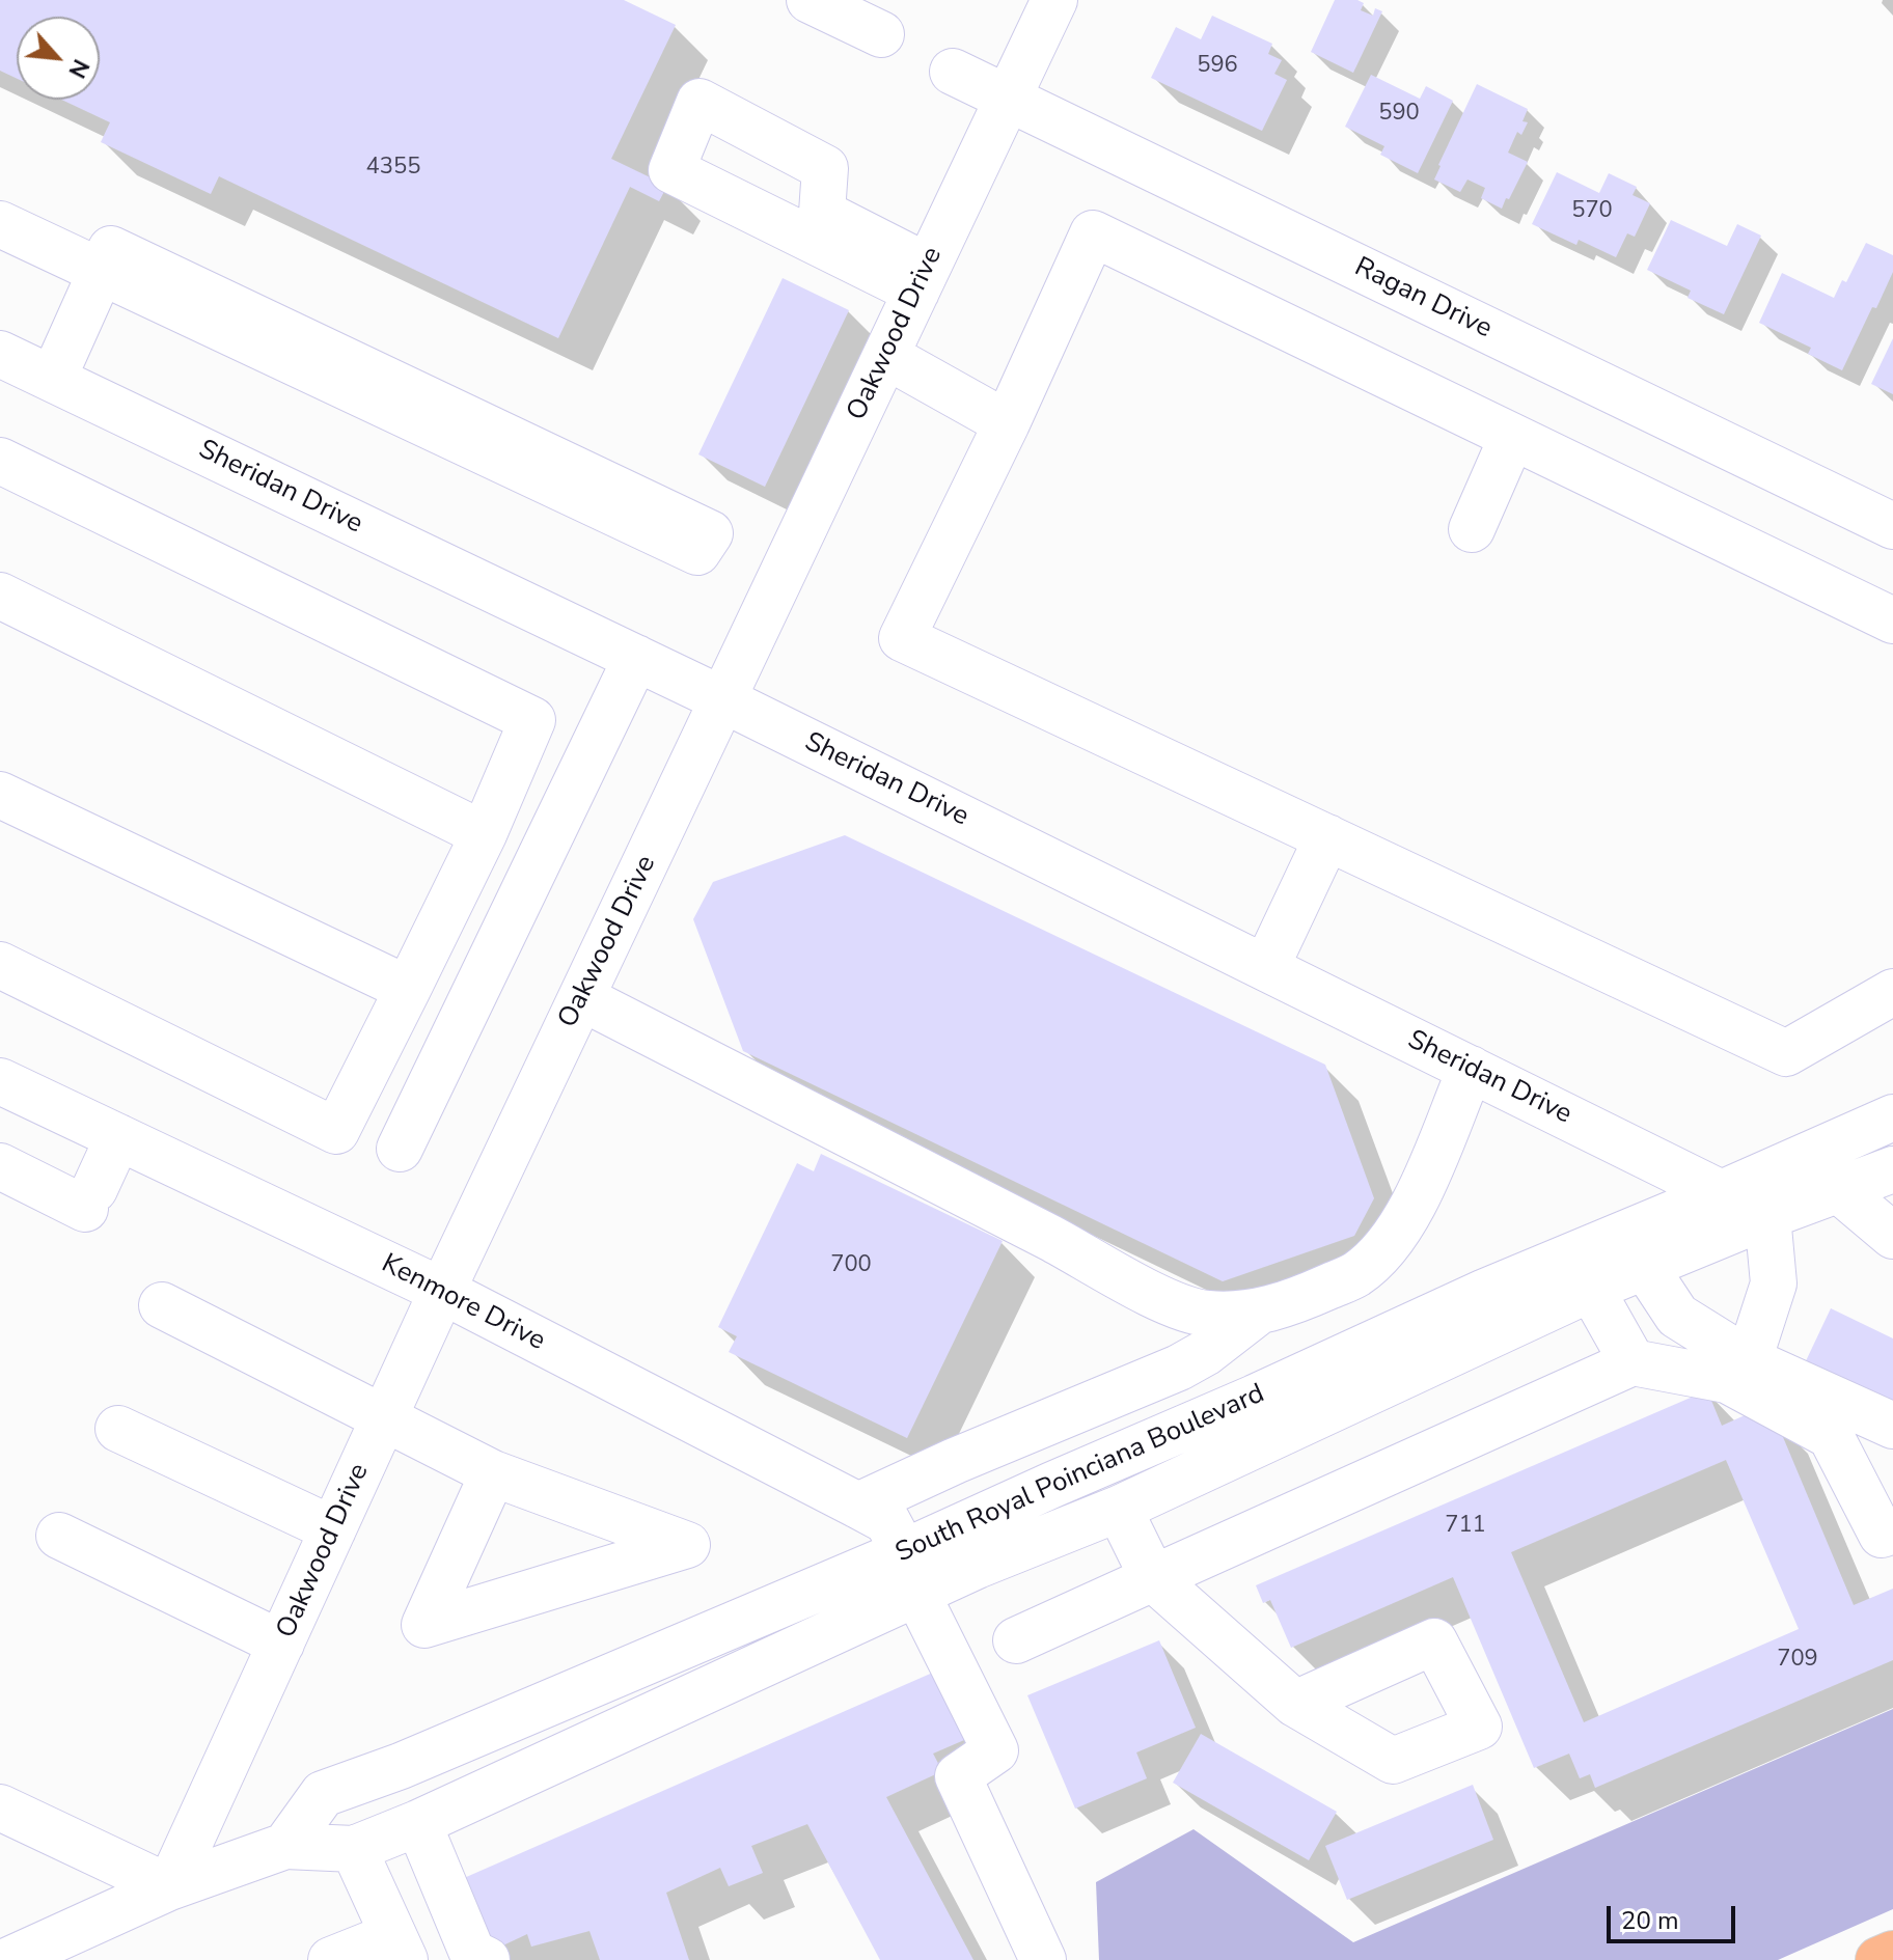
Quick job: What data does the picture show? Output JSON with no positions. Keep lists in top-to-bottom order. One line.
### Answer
{"streets":{"street":["Ragan Drive","Oakwood Drive","Sheridan Drive","Kenmore Drive","South Royal Poinciana Boulevard"]},"crossings":[["Ragan Drive","Oakwood Drive"],["Oakwood Drive","Sheridan Drive"],["Oakwood Drive","Kenmore Drive"],["Oakwood Drive","South Royal Poinciana Boulevard"],["Sheridan Drive","South Royal Poinciana Boulevard"],["Kenmore Drive","South Royal Poinciana Boulevard"]],"house_numbers":["596","590","4355","570","700","711","709"],"scale_bar":"20 m","north":"bottom right"}
